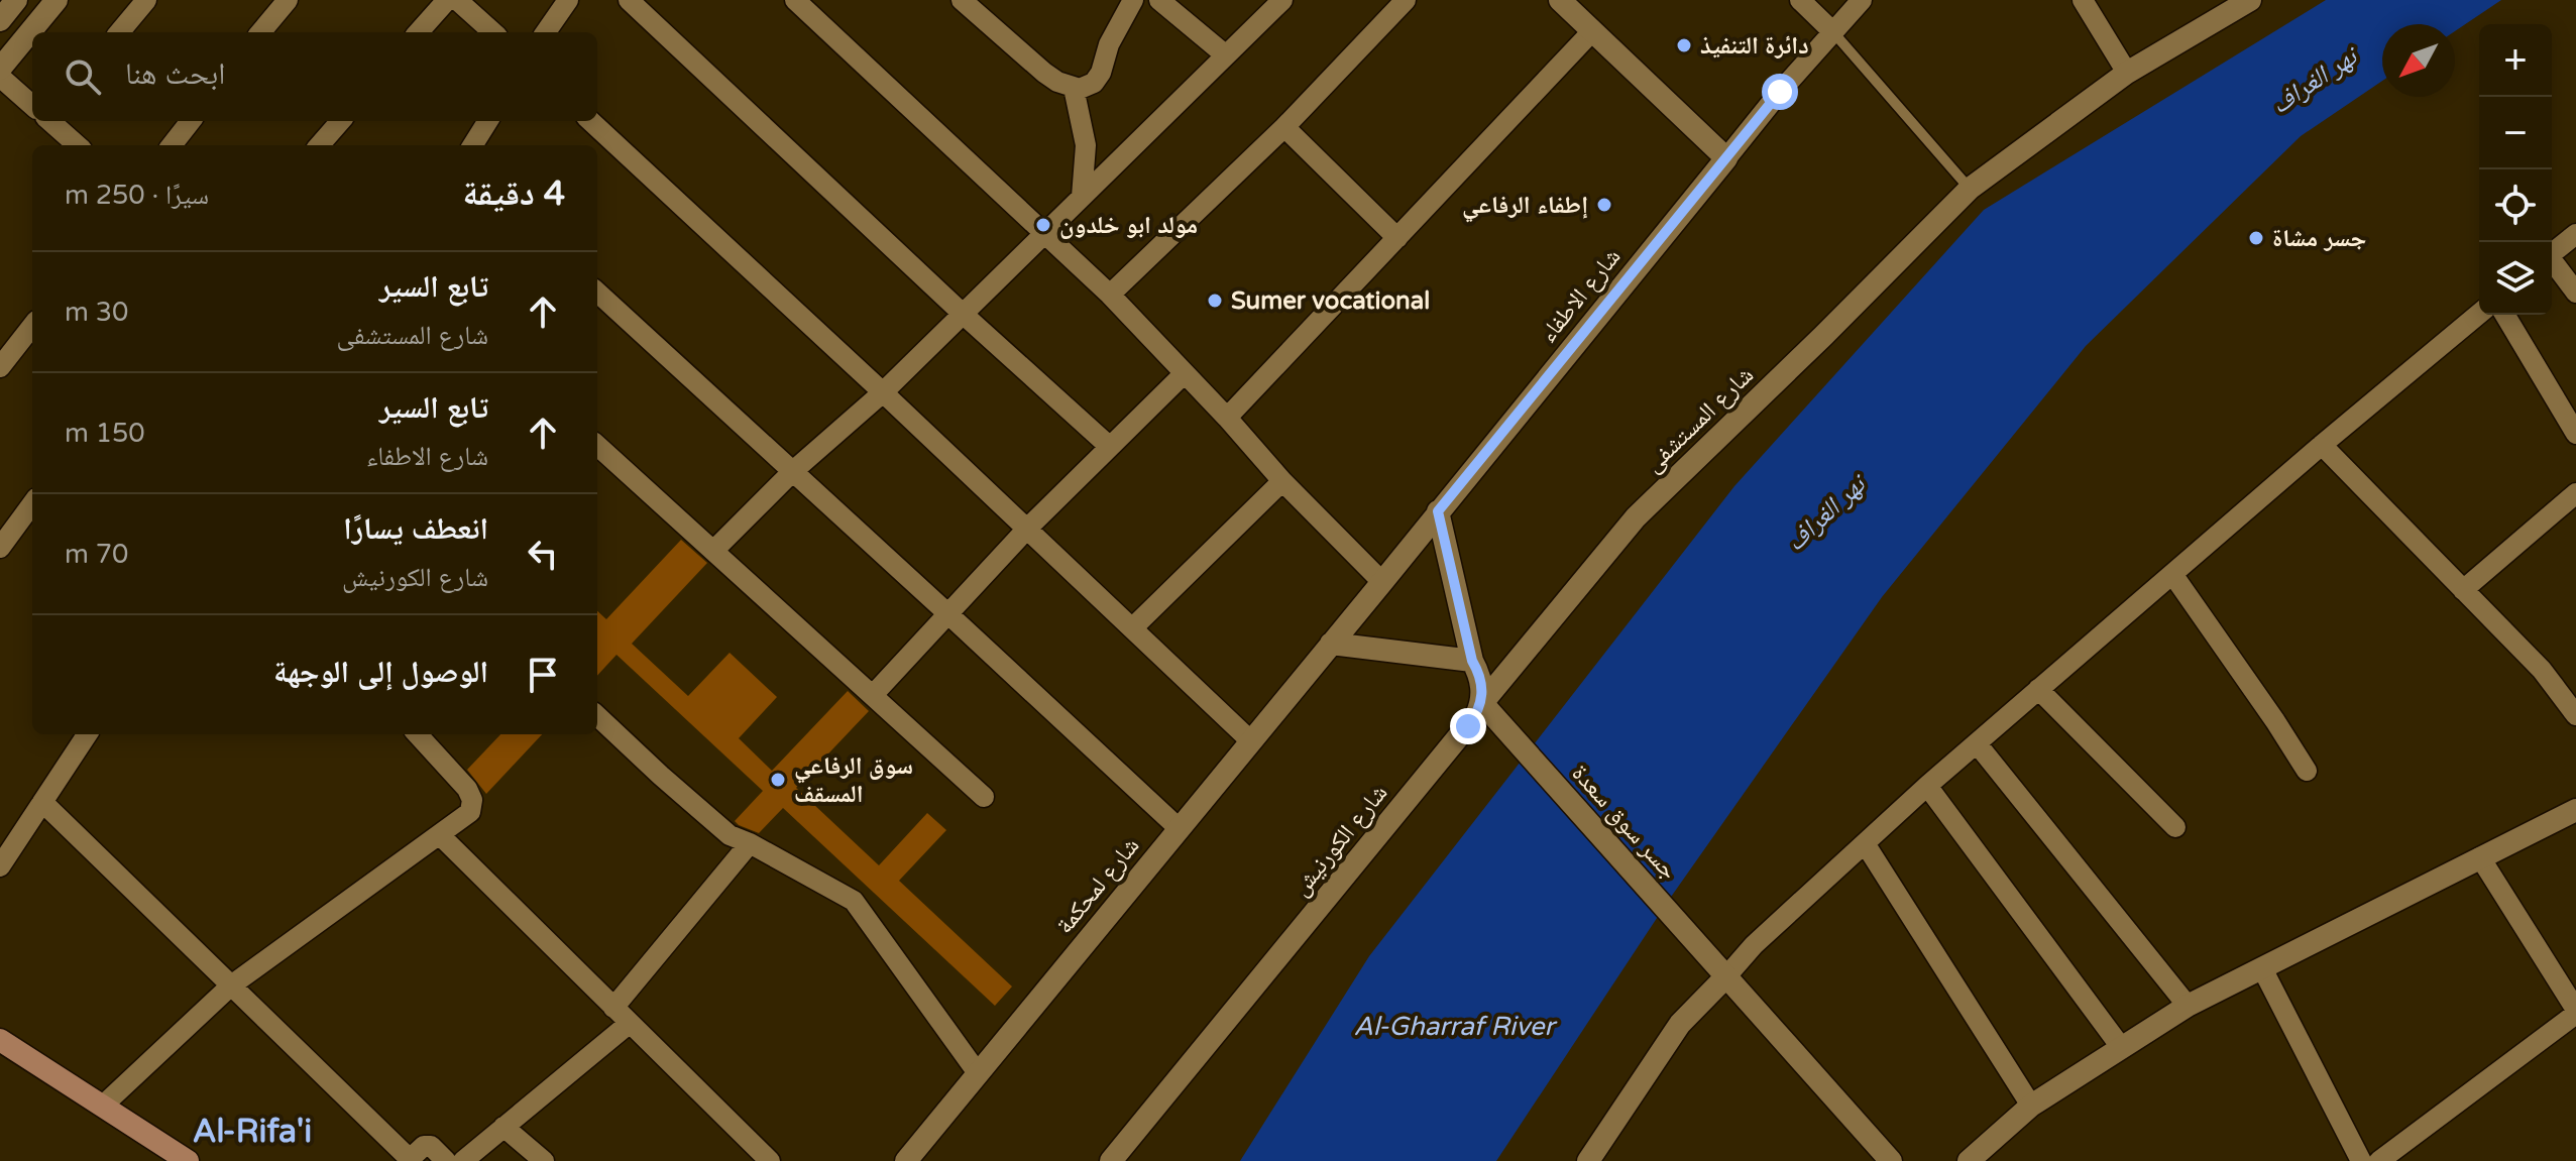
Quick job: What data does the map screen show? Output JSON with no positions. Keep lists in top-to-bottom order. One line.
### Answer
{"streets":{"street":["شارع الاطفاء","شارع المستشفى","جسر سوق سعدة","شارع الكورنيش","شارع لمحكمة"]},"crossings":[["شارع الاطفاء","شارع لمحكمة"],["شارع المستشفى","جسر سوق سعدة"],["شارع المستشفى","شارع الكورنيش"],["جسر سوق سعدة","شارع الكورنيش"]],"districts":["Al-Rifa'i"],"water":["نهر الغراف","Al-Gharraf River"],"places":["دائرة التنفيذ","إطفاء الرفاعي","مولد ابو خلدون","جسر مشاة","Sumer vocational","سوق الرفاعي المسقف"],"north":"bottom left","page":{"map_buttons":["+","−"],"search":"ابحث هنا","heading":["4 دقيقة","سيرًا · 250 m"],"list":[["تابع السير","شارع المستشفى","30 m"],["تابع السير","شارع الاطفاء","150 m"],["انعطف يسارًا","شارع الكورنيش","70 m"],"الوصول إلى الوجهة"]}}
